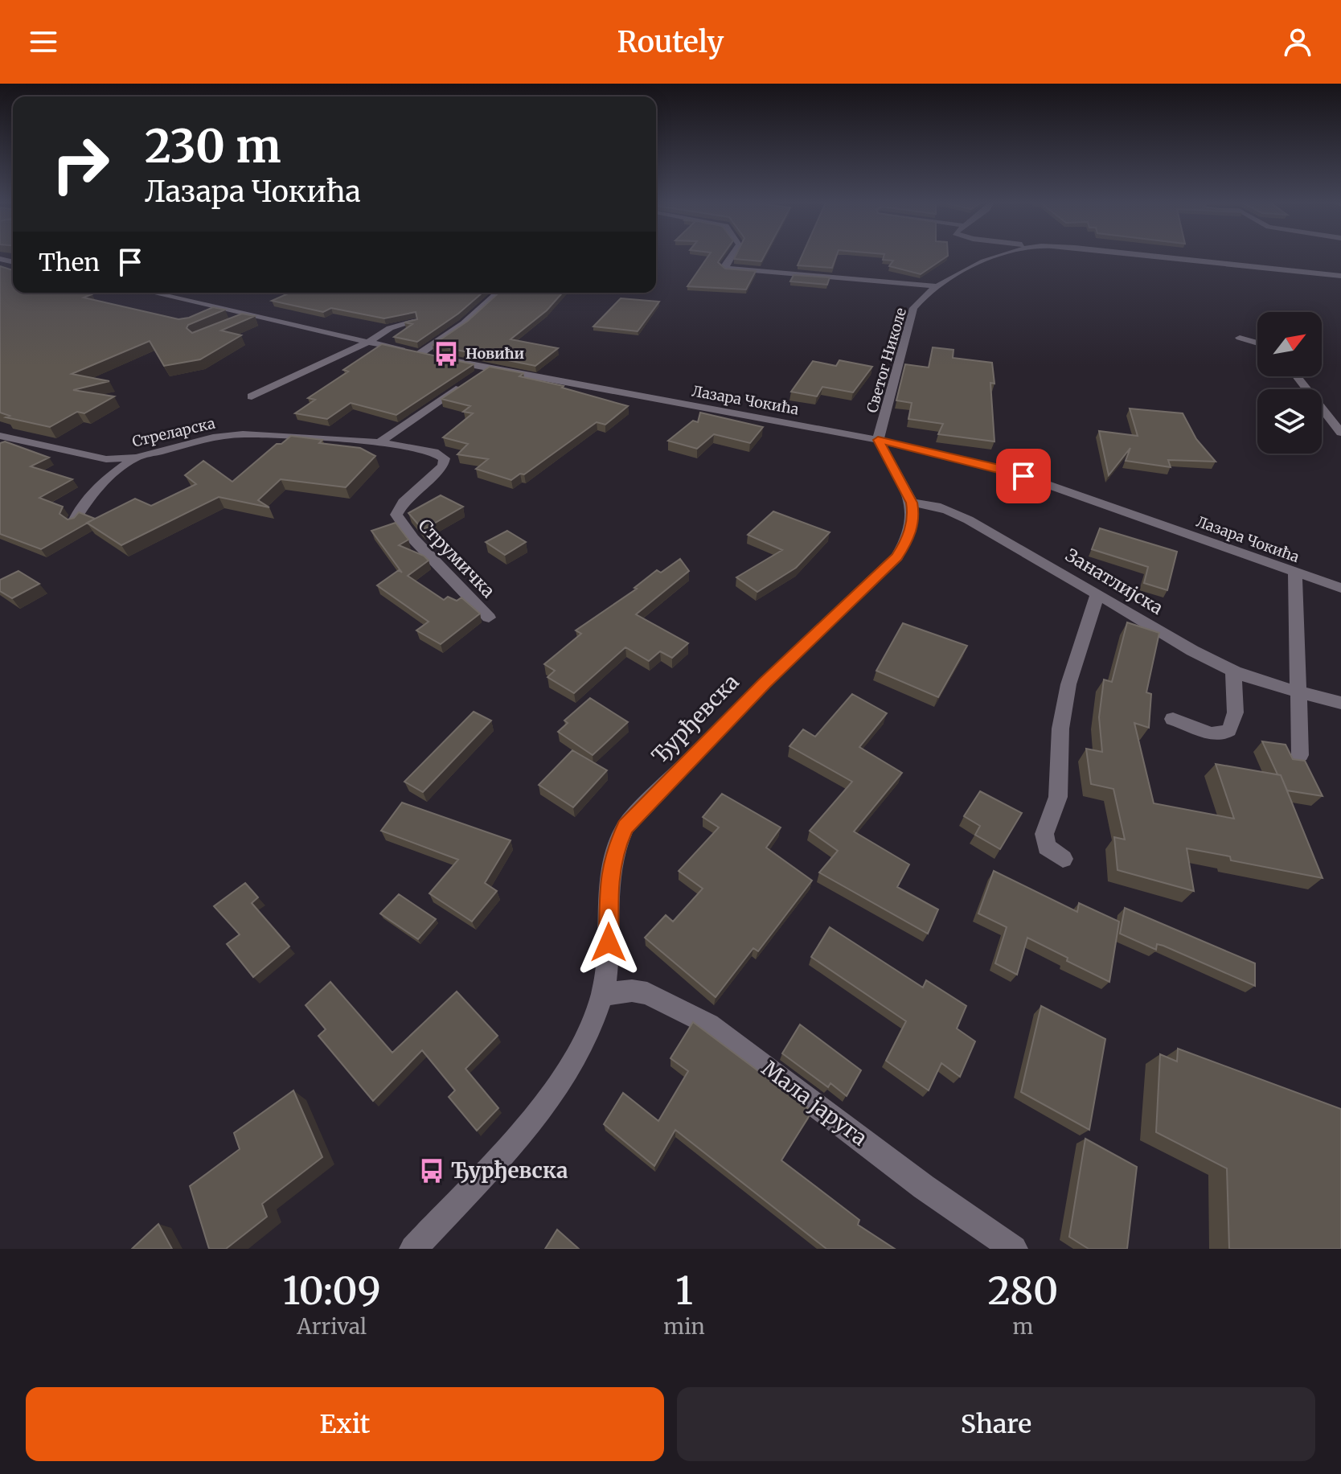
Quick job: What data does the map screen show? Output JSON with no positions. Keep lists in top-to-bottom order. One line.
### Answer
{"streets":{"street":["Светог Николе","Лазара Чокића","Стреларска","Струмичка","Занатлијска","Ђурђевска","Мала јаруга"]},"crossings":[["Светог Николе","Лазара Чокића"],["Стреларска","Струмичка"],["Занатлијска","Ђурђевска"],["Ђурђевска","Мала јаруга"]],"places":{"bus stop":["Новићи","Ђурђевска"]},"north":"top right","page":{"header":"Routely","turn":["230 m","Лазара Чокића"],"then":"Then","eta":["10:09","Arrival","1","min","280","m"],"buttons":["Exit","Share"]}}
